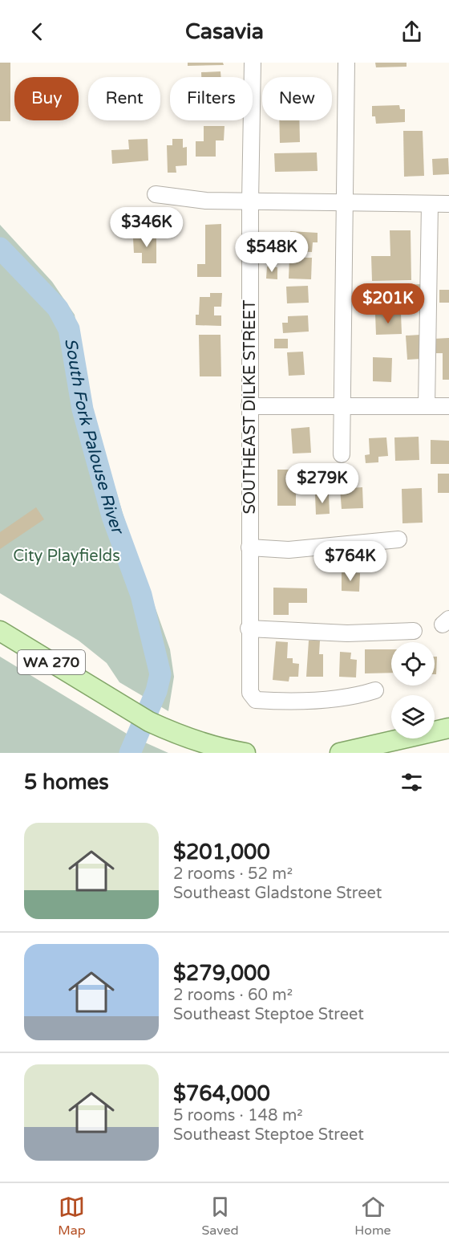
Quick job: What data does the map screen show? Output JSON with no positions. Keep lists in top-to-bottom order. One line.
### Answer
{"streets":{"main road":["WA 270"],"street":["SOUTHEAST DILKE STREET"]},"water":["South Fork Palouse River"],"parks":["City Playfields"],"page":{"header":"Casavia","chip":["Buy","Rent","Filters","New"],"price":["$346K","$548K","$201K","$279K","$764K"],"heading":"5 homes","list":[{"name":"$201,000","note":"2 rooms · 52 m² · Southeast Gladstone Street"},{"name":"$279,000","note":"2 rooms · 60 m² · Southeast Steptoe Street"},{"name":"$764,000","note":"5 rooms · 148 m² · Southeast Steptoe Street"}],"tabs":["Map","Saved","Home"]}}
